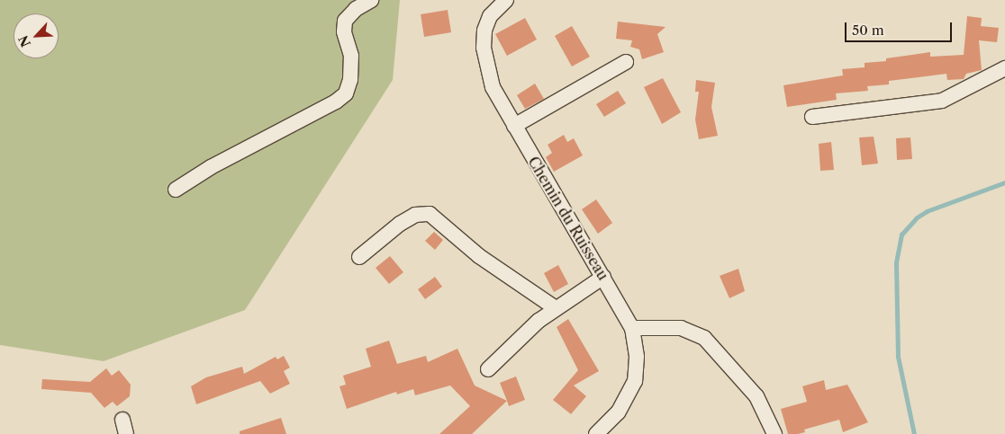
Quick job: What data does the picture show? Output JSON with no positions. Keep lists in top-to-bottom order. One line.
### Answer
{"streets":{"street":["Chemin du Ruisseau"]},"scale_bar":"50 m","north":"bottom left"}
